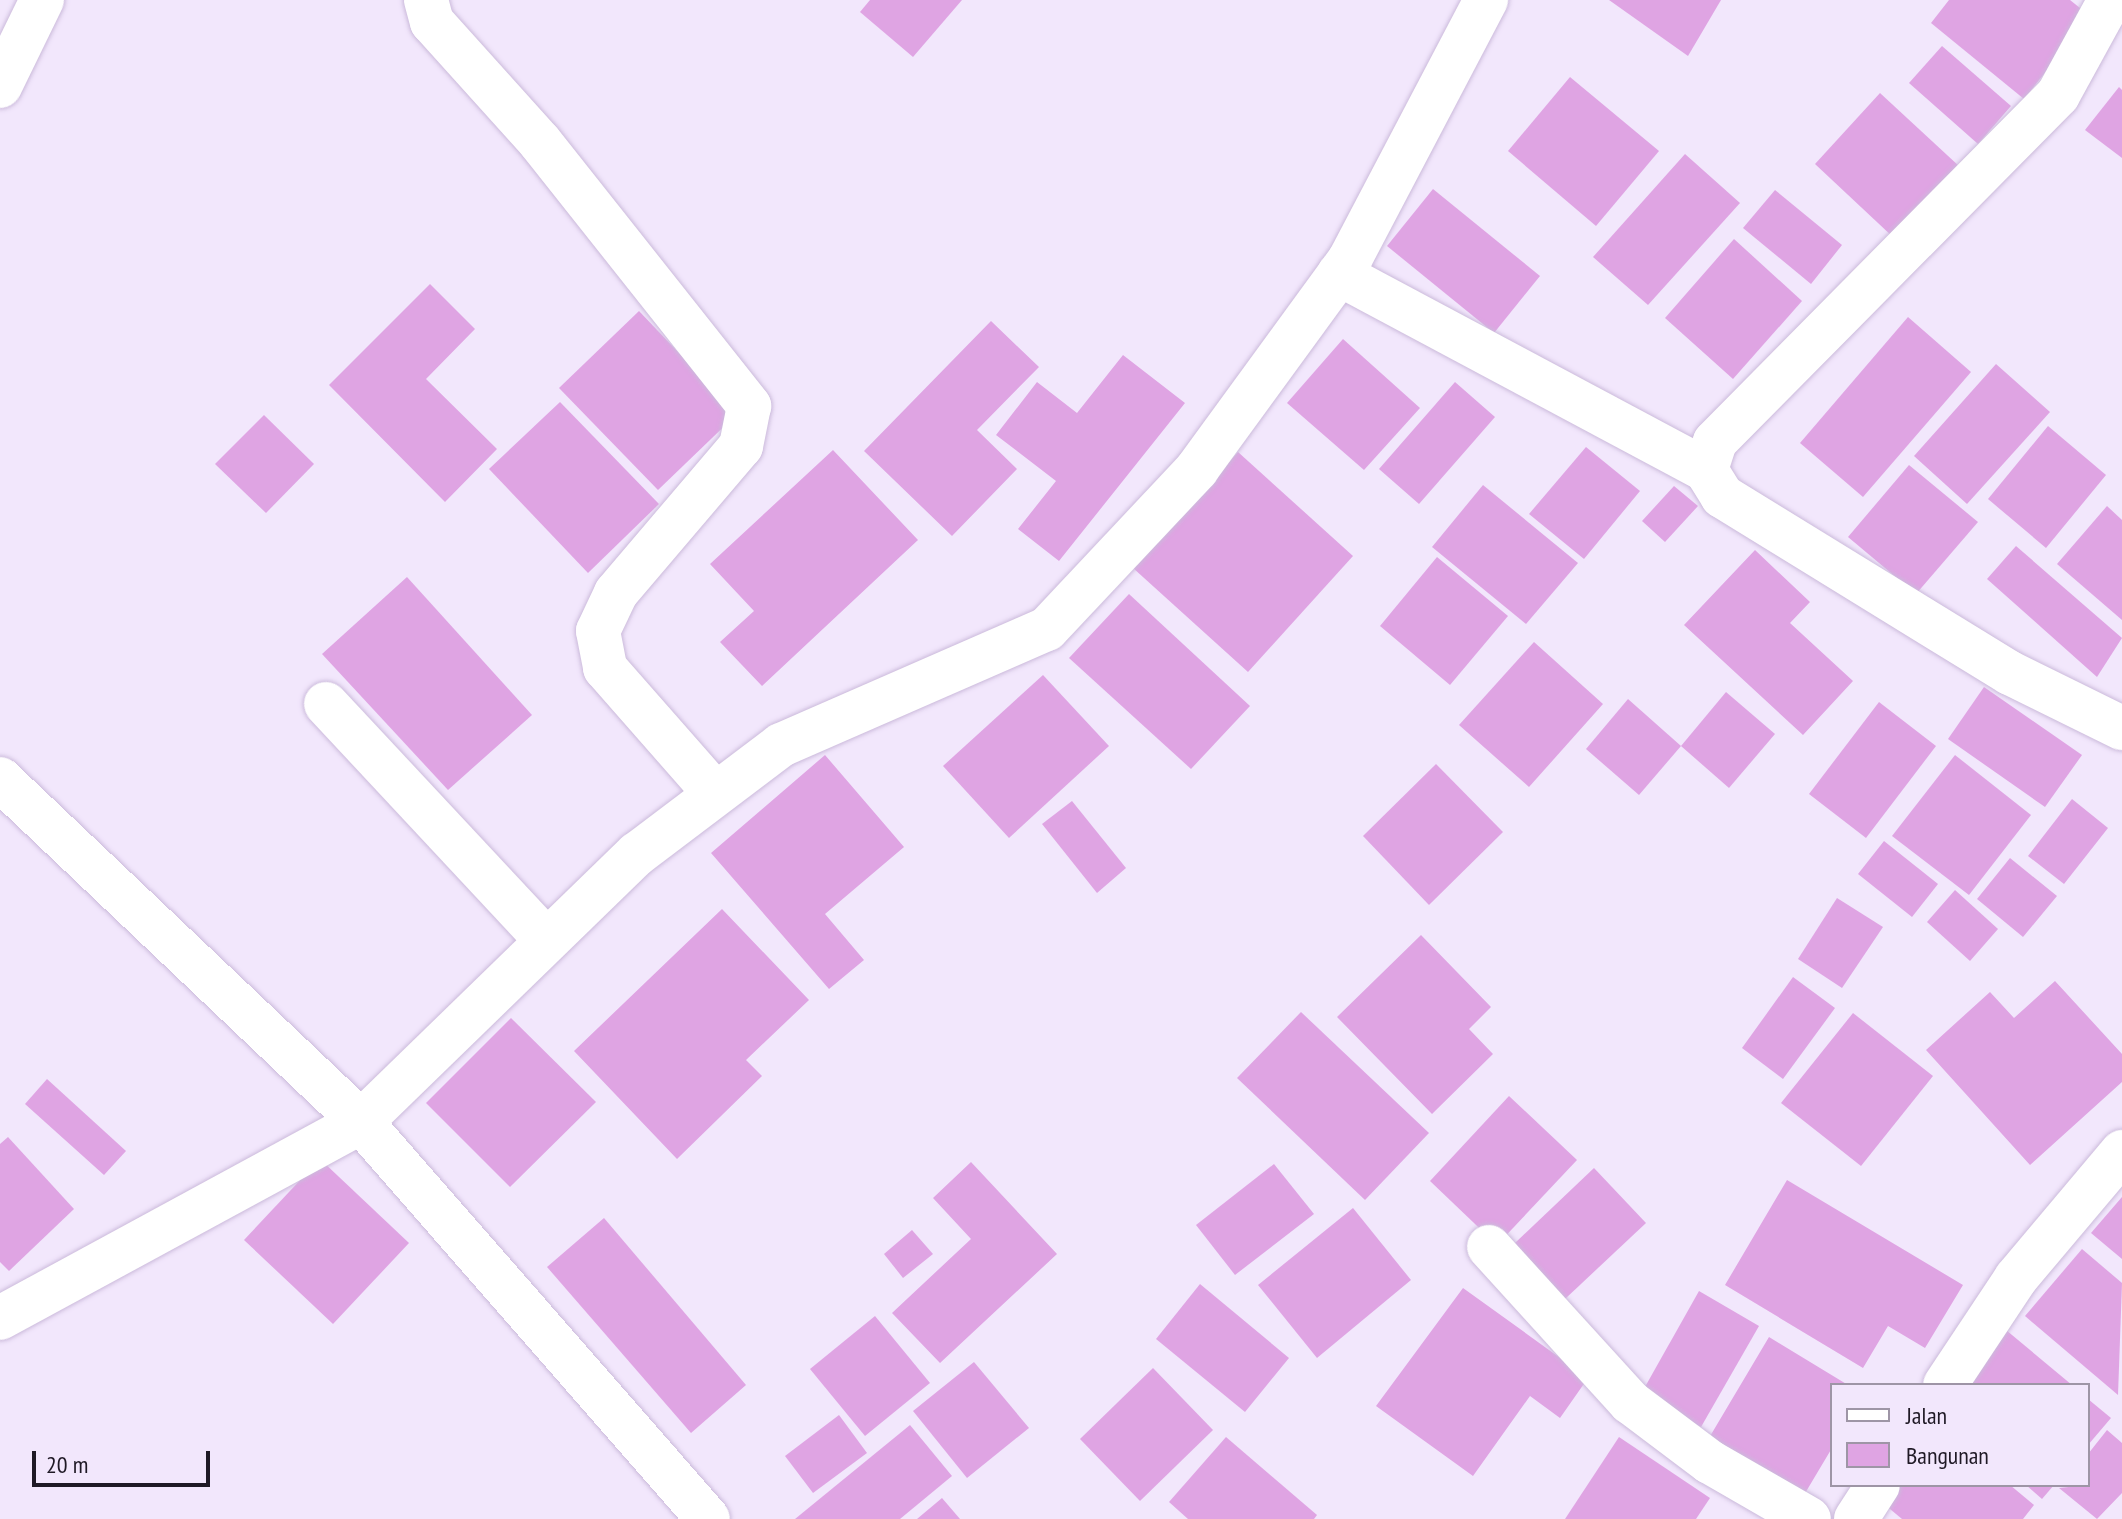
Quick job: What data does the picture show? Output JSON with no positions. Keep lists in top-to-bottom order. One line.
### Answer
{"legend":["Jalan","Bangunan"],"scale_bar":"20 m"}
